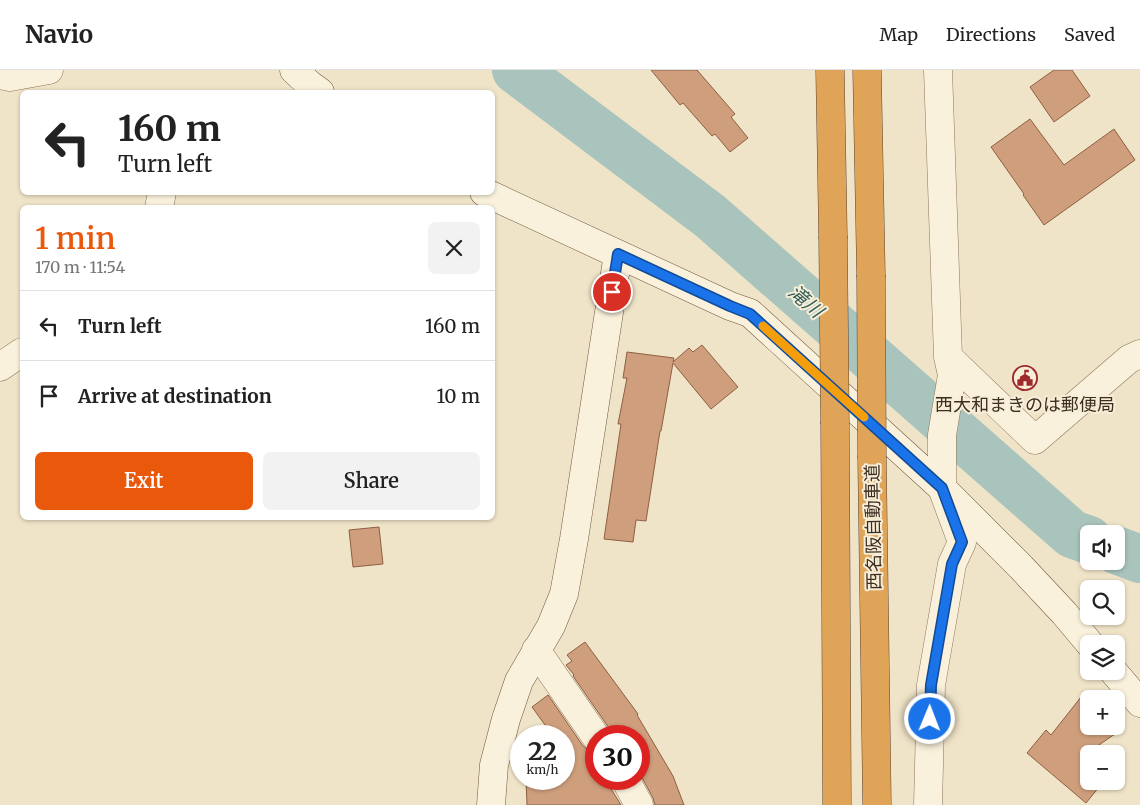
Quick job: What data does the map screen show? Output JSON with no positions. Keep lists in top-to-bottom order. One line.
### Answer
{"streets":{"highway":["西名阪自動車道"]},"water":["滝川"],"places":{"public building":["西大和まきのは郵便局"]},"page":{"header":"Navio","nav":["Map","Directions","Saved"],"turn":["160 m","Turn left"],"heading":["1 min","170 m · 11:54"],"list":[{"name":"Turn left","value":"160 m"},{"name":"Arrive at destination","value":"10 m"}],"buttons":["Exit","Share"],"map_buttons":["+","−"],"speed":"22 km/h","limit":"30"}}
